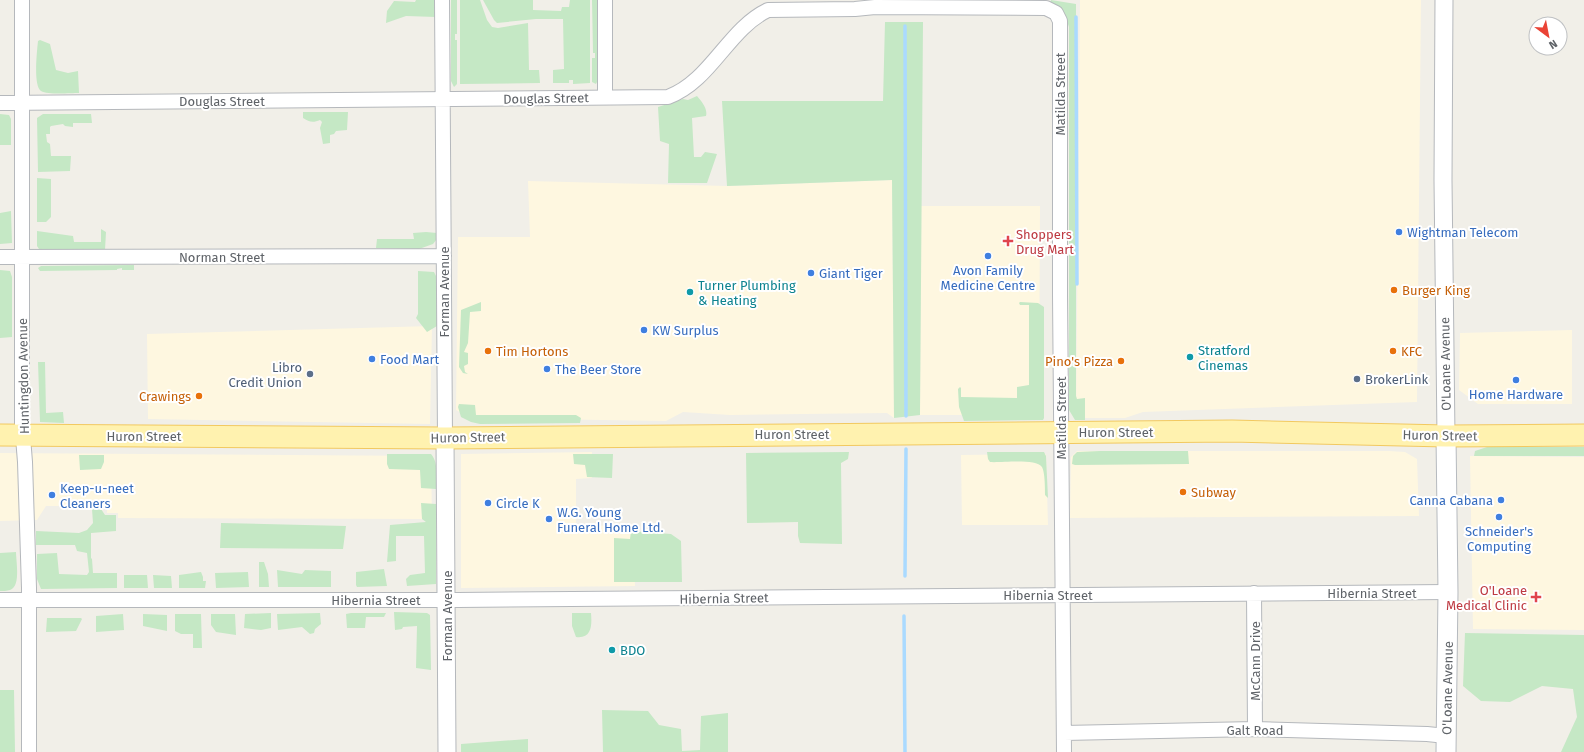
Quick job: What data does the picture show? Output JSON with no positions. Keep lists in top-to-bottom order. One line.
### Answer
{"streets":{"main road":["O'Loane Avenue","Huron Street"],"street":["Matilda Street","Douglas Street","Norman Street","Forman Avenue","Huntingdon Avenue","Hibernia Street","McCann Drive","Galt Road"]},"crossings":[["Matilda Street","Douglas Street"],["Matilda Street","Huron Street"],["Matilda Street","Hibernia Street"],["Matilda Street","Galt Road"],["Douglas Street","Forman Avenue"],["Douglas Street","Huntingdon Avenue"],["Norman Street","Forman Avenue"],["Norman Street","Huntingdon Avenue"],["Forman Avenue","Huron Street"],["Forman Avenue","Hibernia Street"],["O'Loane Avenue","Huron Street"],["O'Loane Avenue","Hibernia Street"],["O'Loane Avenue","Galt Road"],["Huntingdon Avenue","Huron Street"],["Huntingdon Avenue","Hibernia Street"],["Hibernia Street","McCann Drive"],["McCann Drive","Galt Road"]],"places":{"other":["Wightman Telecom","Avon Family Medicine Centre","Giant Tiger","Burger King","Turner Plumbing & Heating","KW Surplus","Tim Hortons","KFC","Stratford Cinemas","Food Mart","Pino's Pizza","The Beer Store","Libro Credit Union","BrokerLink","Home Hardware","Crawings","Subway","Keep-u-neet Cleaners","Canna Cabana","Circle K","Schneider's Computing","W.G. Young Funeral Home Ltd.","BDO"],"health":["Shoppers Drug Mart","O'Loane Medical Clinic"]},"north":"bottom right"}
